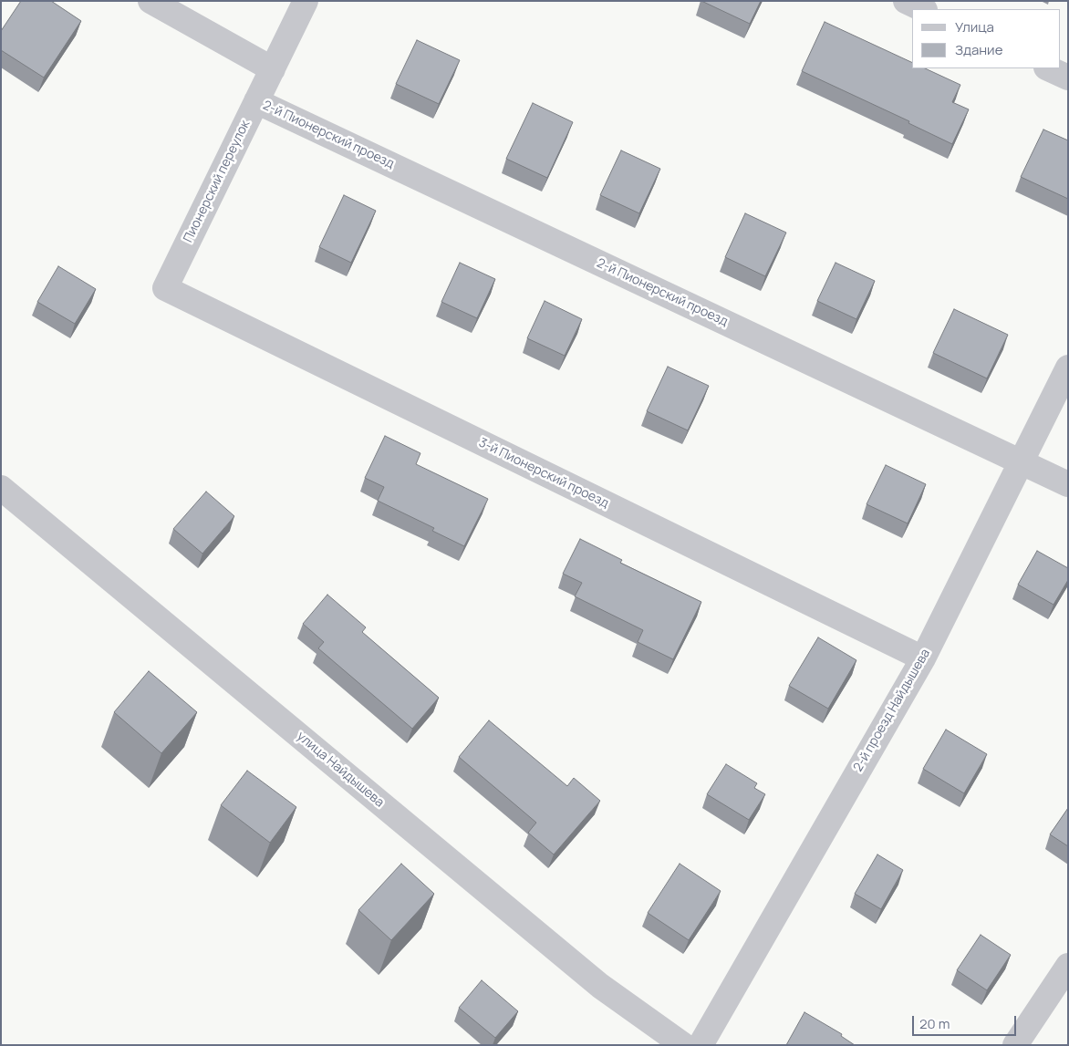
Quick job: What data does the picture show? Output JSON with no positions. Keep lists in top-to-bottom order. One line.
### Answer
{"streets":{"street":["2-й Пионерский проезд","Пионерский переулок","3-й Пионерский проезд","2-й проезд Найдышева","улица Найдышева"]},"crossings":[["2-й Пионерский проезд","Пионерский переулок"],["2-й Пионерский проезд","2-й проезд Найдышева"],["Пионерский переулок","3-й Пионерский проезд"],["3-й Пионерский проезд","2-й проезд Найдышева"]],"legend":["Улица","Здание"],"scale_bar":"20 m"}
